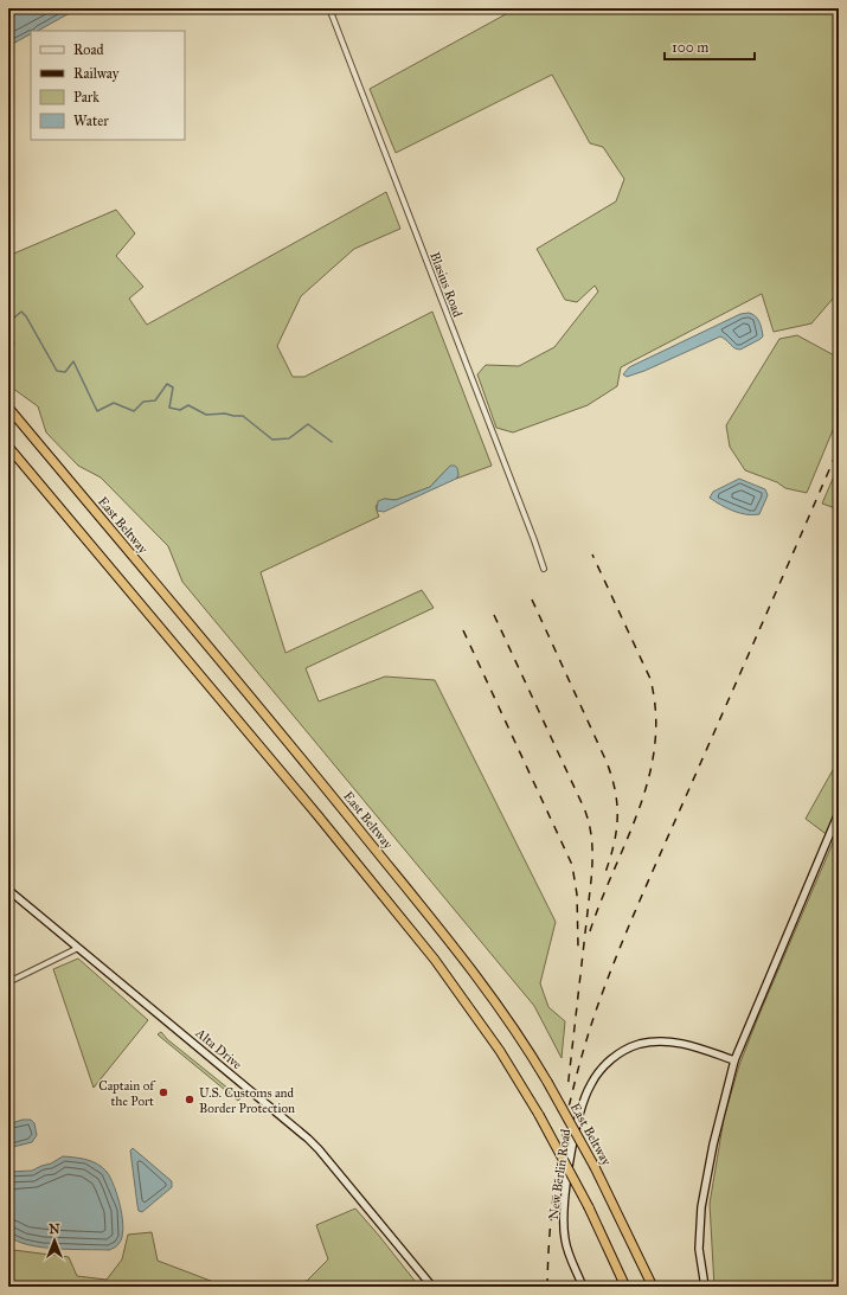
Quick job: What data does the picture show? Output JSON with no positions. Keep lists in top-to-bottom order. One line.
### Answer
{"streets":{"highway":["East Beltway"],"street":["Blasius Road","Alta Drive","New Berlin Road"]},"places":["Captain of the Port","U.S. Customs and Border Protection"],"legend":["Road","Railway","Park","Water"],"scale_bar":"100 m","north":"top"}
